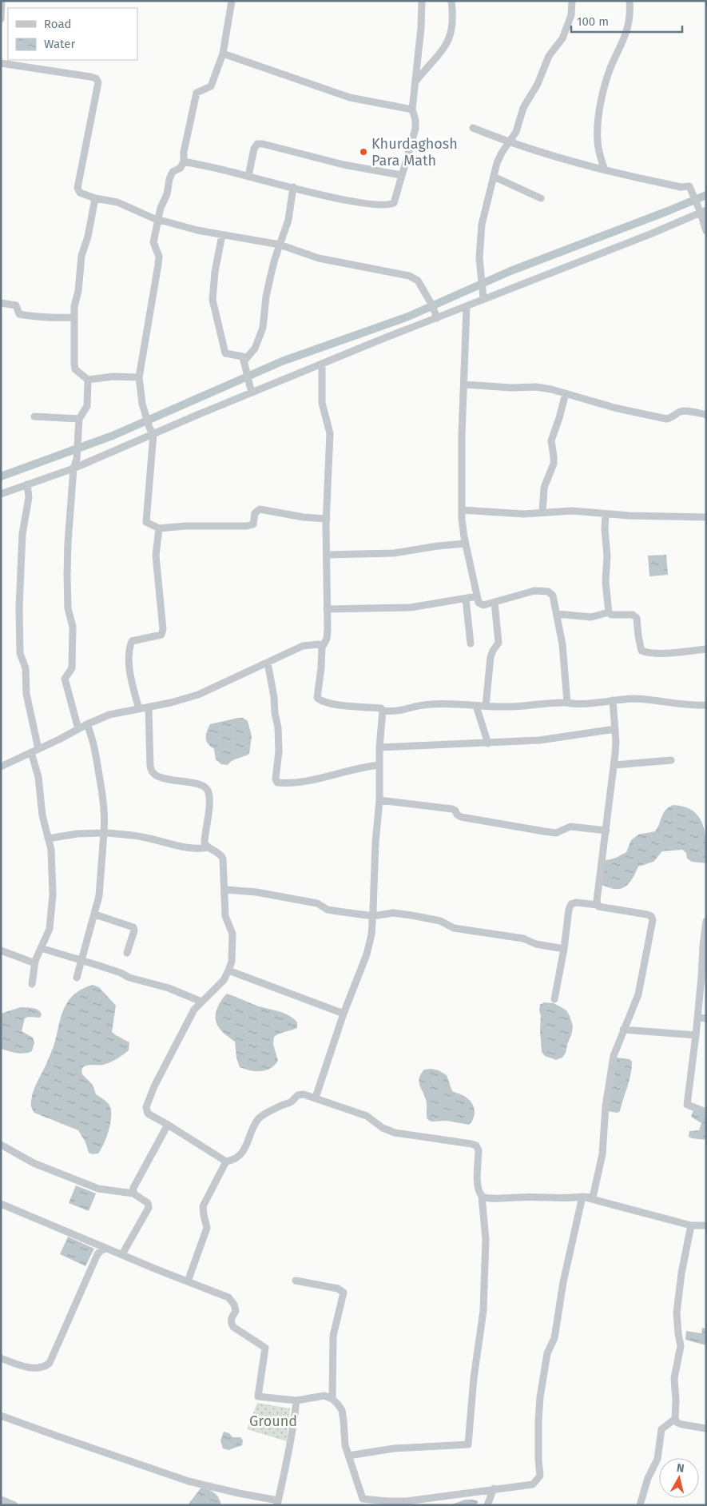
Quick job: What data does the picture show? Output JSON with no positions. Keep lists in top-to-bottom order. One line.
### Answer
{"parks":["Ground"],"places":["Khurdaghosh Para Math"],"legend":["Road","Water"],"scale_bar":"100 m","north":"top"}
